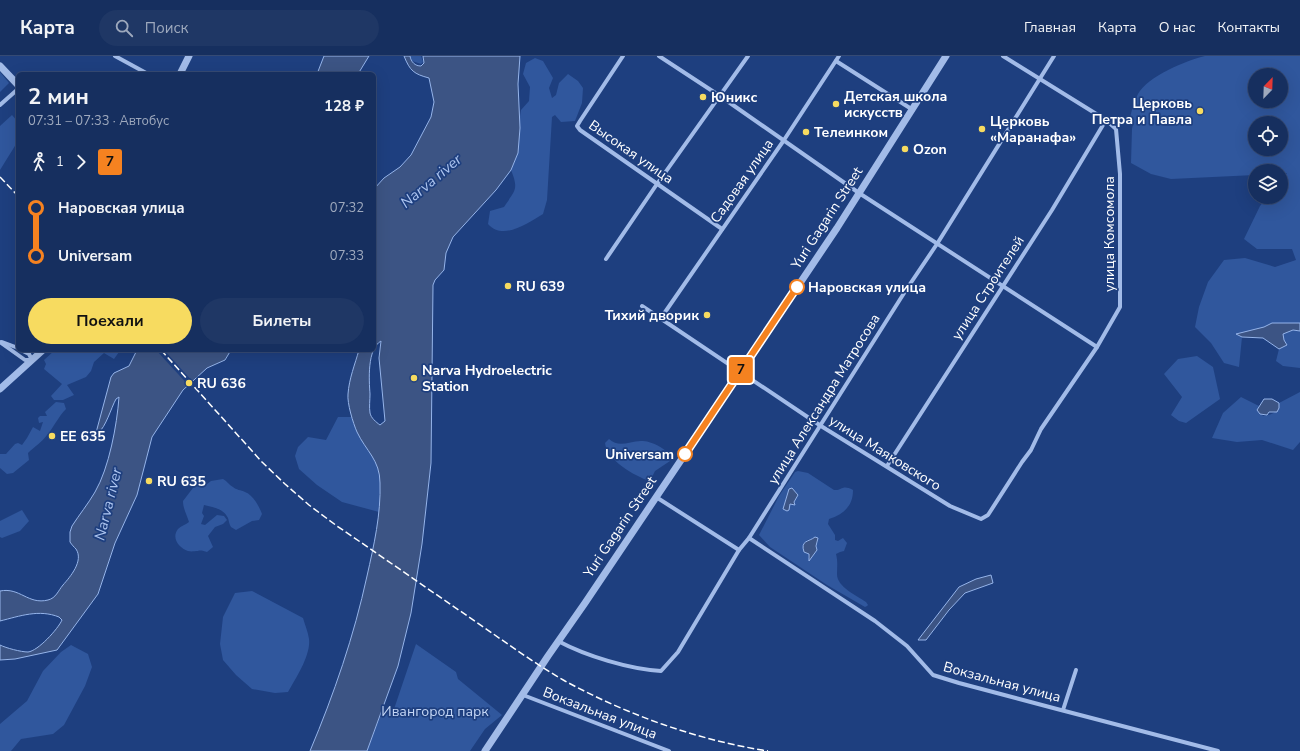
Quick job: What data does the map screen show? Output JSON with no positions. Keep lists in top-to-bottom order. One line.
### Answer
{"streets":{"street":["Высокая улица","Садовая улица","Yuri Gagarin Street","улица Комсомола","улица Строителей","улица Александра Матросова","улица Маяковского","Вокзальная улица"]},"crossings":[["Высокая улица","Садовая улица"],["Садовая улица","улица Маяковского"],["Yuri Gagarin Street","улица Александра Матросова"],["Yuri Gagarin Street","улица Маяковского"],["Yuri Gagarin Street","Вокзальная улица"],["улица Комсомола","улица Строителей"],["улица Комсомола","улица Маяковского"],["улица Строителей","улица Маяковского"],["улица Александра Матросова","улица Маяковского"],["улица Александра Матросова","Вокзальная улица"]],"water":["Narva river"],"parks":["Ивангород парк"],"places":["Юникс","Детская школа искусств","Церковь Петра и Павла","Церковь «Маранафа»","Телеинком","Ozon","RU 639","Наровская улица","Тихий дворик","Narva Hydroelectric Station","RU 636","EE 635","Universam","RU 635"],"lines":["bus line 7"],"north":"top right","page":{"header":"Карта","search":"Поиск","nav":["Главная","Карта","О нас","Контакты"],"on_map":"7","heading":["2 мин","07:31 – 07:33 · Автобус","128 ₽"],"legs":["1","7"],"list":[{"name":"Наровская улица","value":"07:32"},{"name":"Universam","value":"07:33"}],"buttons":["Поехали","Билеты"]}}
